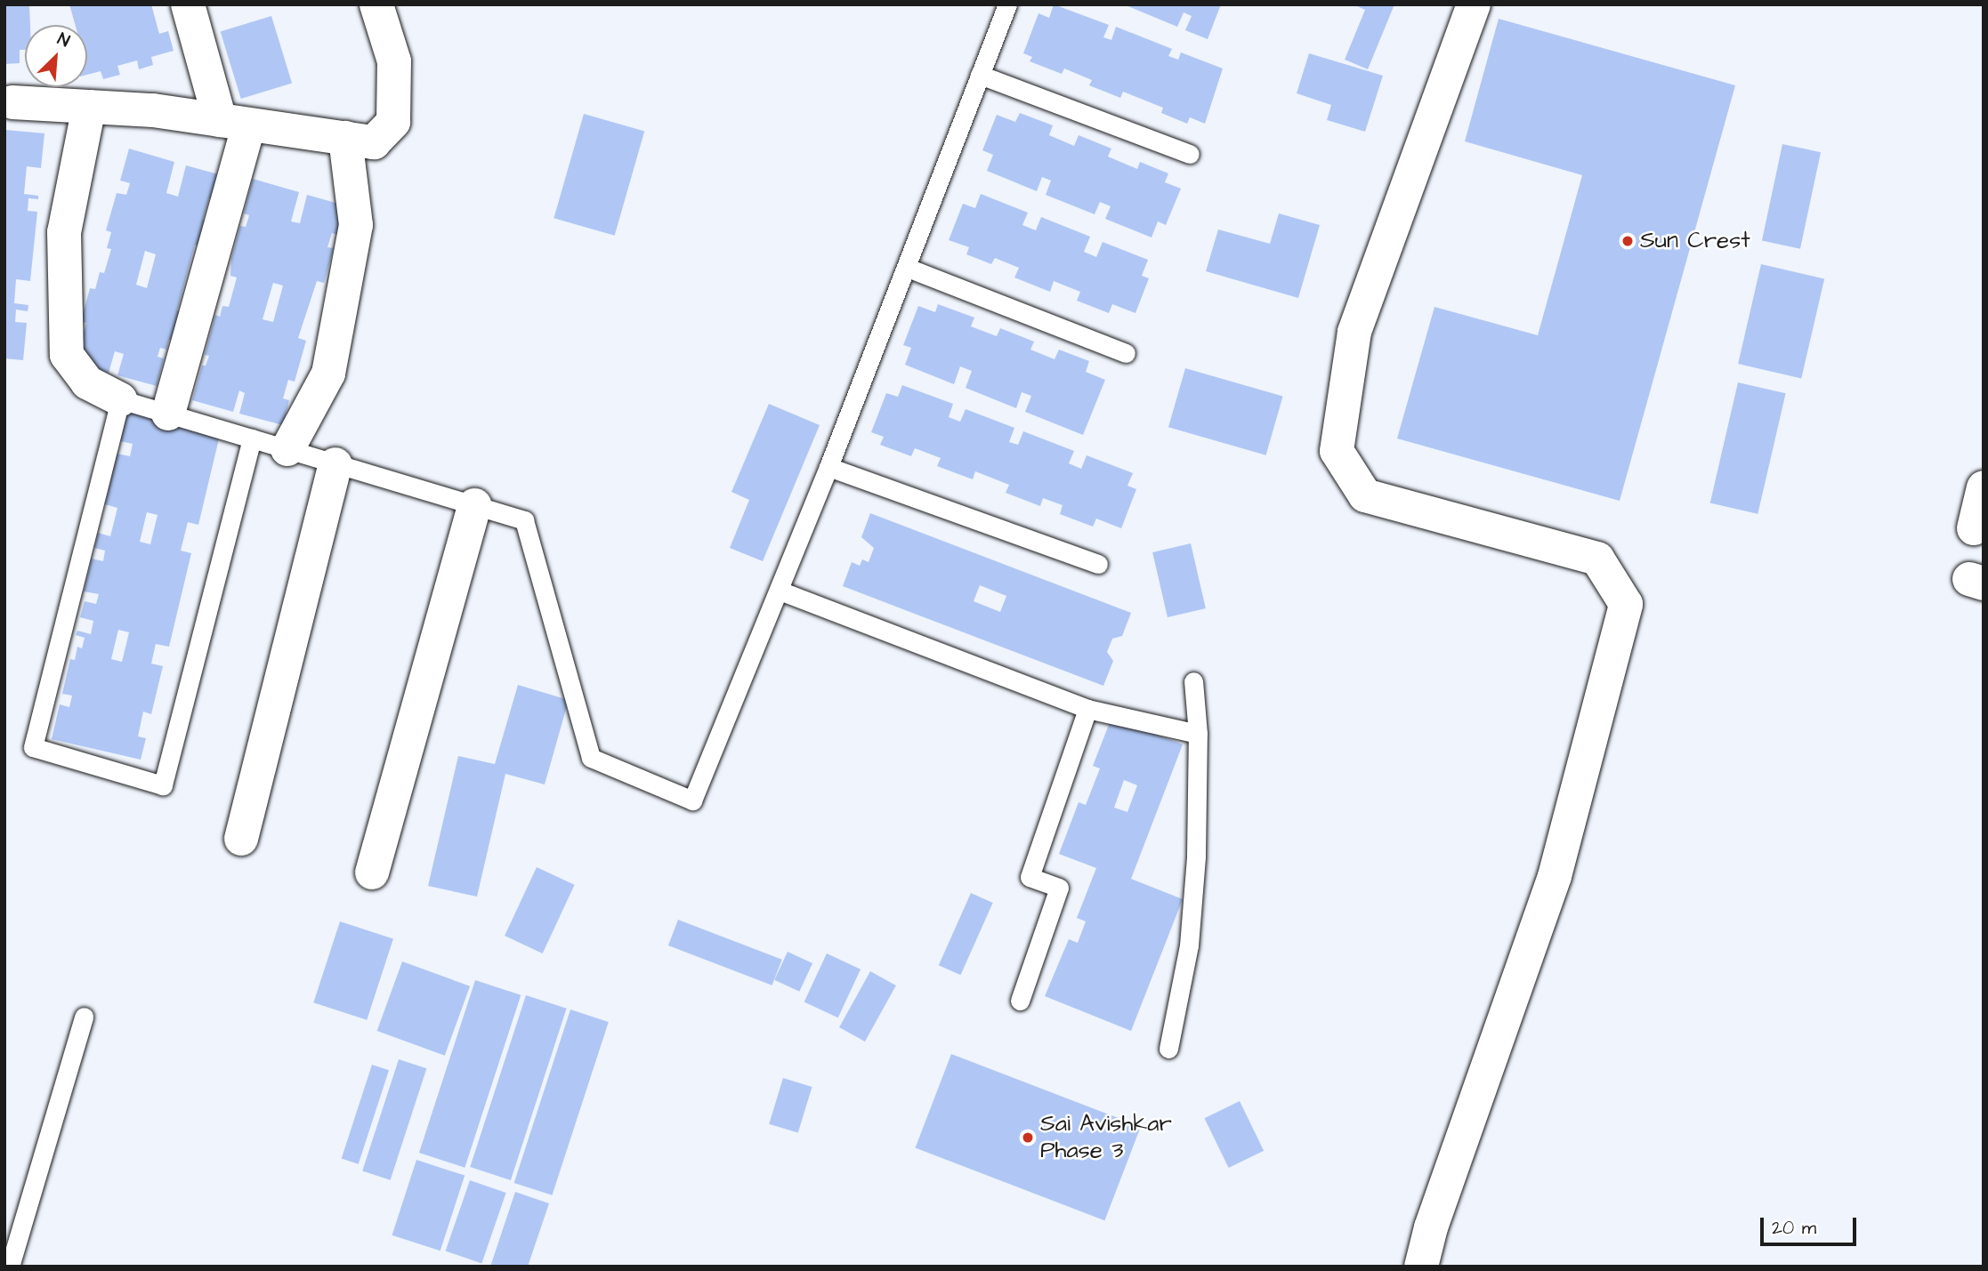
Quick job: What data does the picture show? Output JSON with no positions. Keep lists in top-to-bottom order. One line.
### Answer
{"places":["Sun Crest","Sai Avishkar Phase 3"],"scale_bar":"20 m","north":"top right"}
